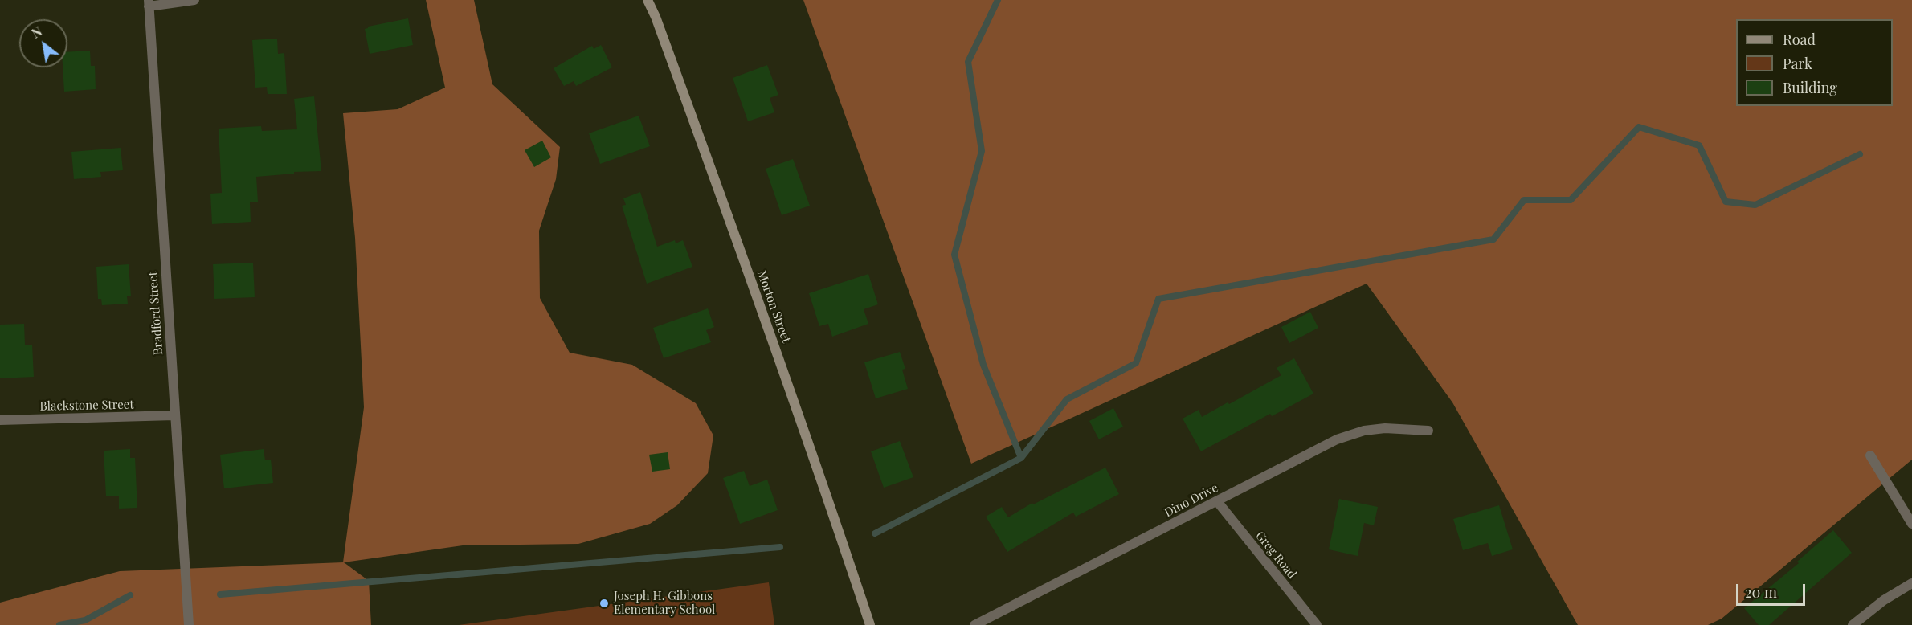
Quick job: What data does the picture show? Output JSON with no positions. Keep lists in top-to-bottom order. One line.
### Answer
{"streets":{"street":["Morton Street","Bradford Street","Blackstone Street","Dino Drive","Greg Road"]},"crossings":[["Bradford Street","Blackstone Street"],["Dino Drive","Greg Road"]],"places":["Joseph H. Gibbons Elementary School"],"legend":["Road","Park","Building"],"scale_bar":"20 m","north":"top left"}
